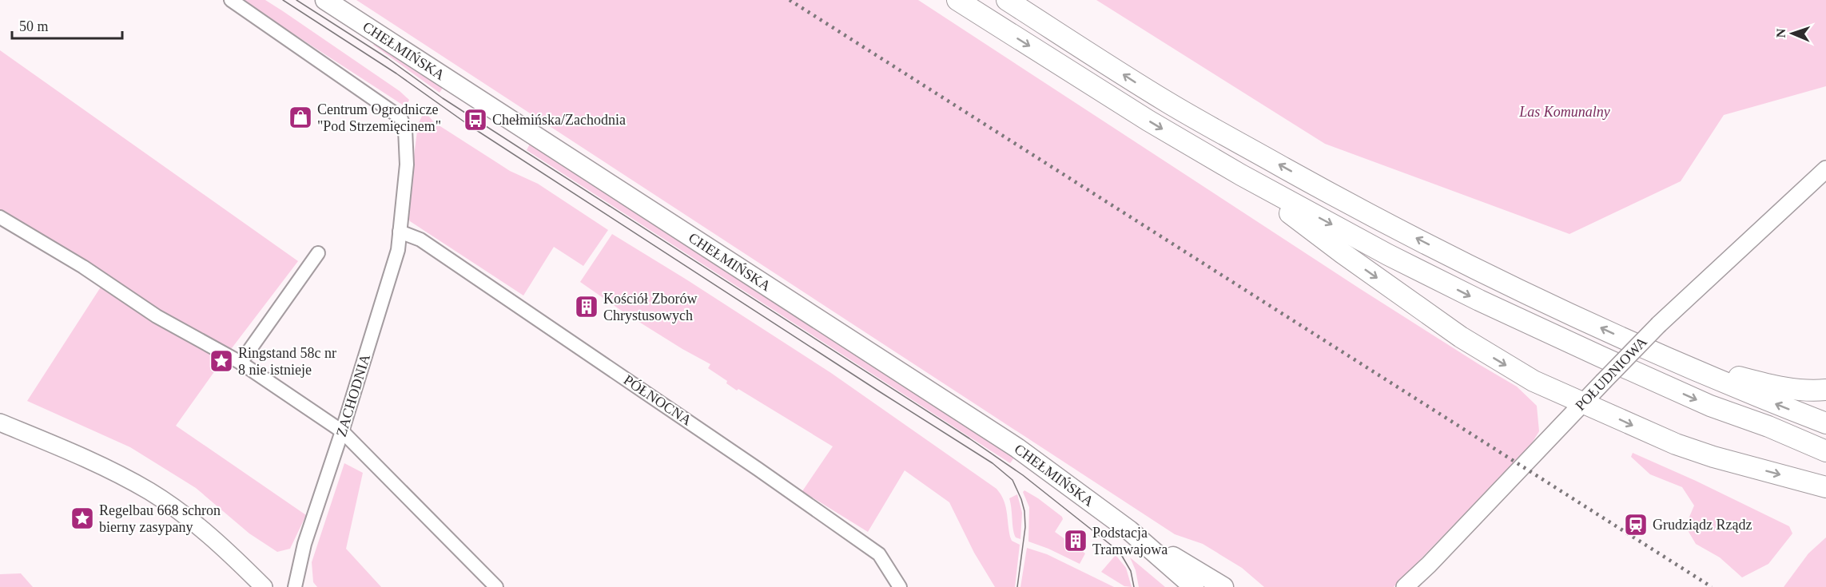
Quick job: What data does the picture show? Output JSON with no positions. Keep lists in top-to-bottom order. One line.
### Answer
{"streets":{"main road":["CHEŁMIŃSKA"],"street":["POŁUDNIOWA","ZACHODNIA","PÓŁNOCNA"]},"crossings":[["ZACHODNIA","PÓŁNOCNA"]],"parks":["Las Komunalny"],"places":{"shop":["Centrum Ogrodnicze \"Pod Strzemięcinem\""],"bus stop":["Chełmińska/Zachodnia"],"building":["Kościół Zborów Chrystusowych","Podstacja Tramwajowa"],"place":["Ringstand 58c nr 8 nie istnieje","Regelbau 668 schron bierny zasypany"],"station":["Grudziądz Rządz"]},"scale_bar":"50 m","north":"left"}
